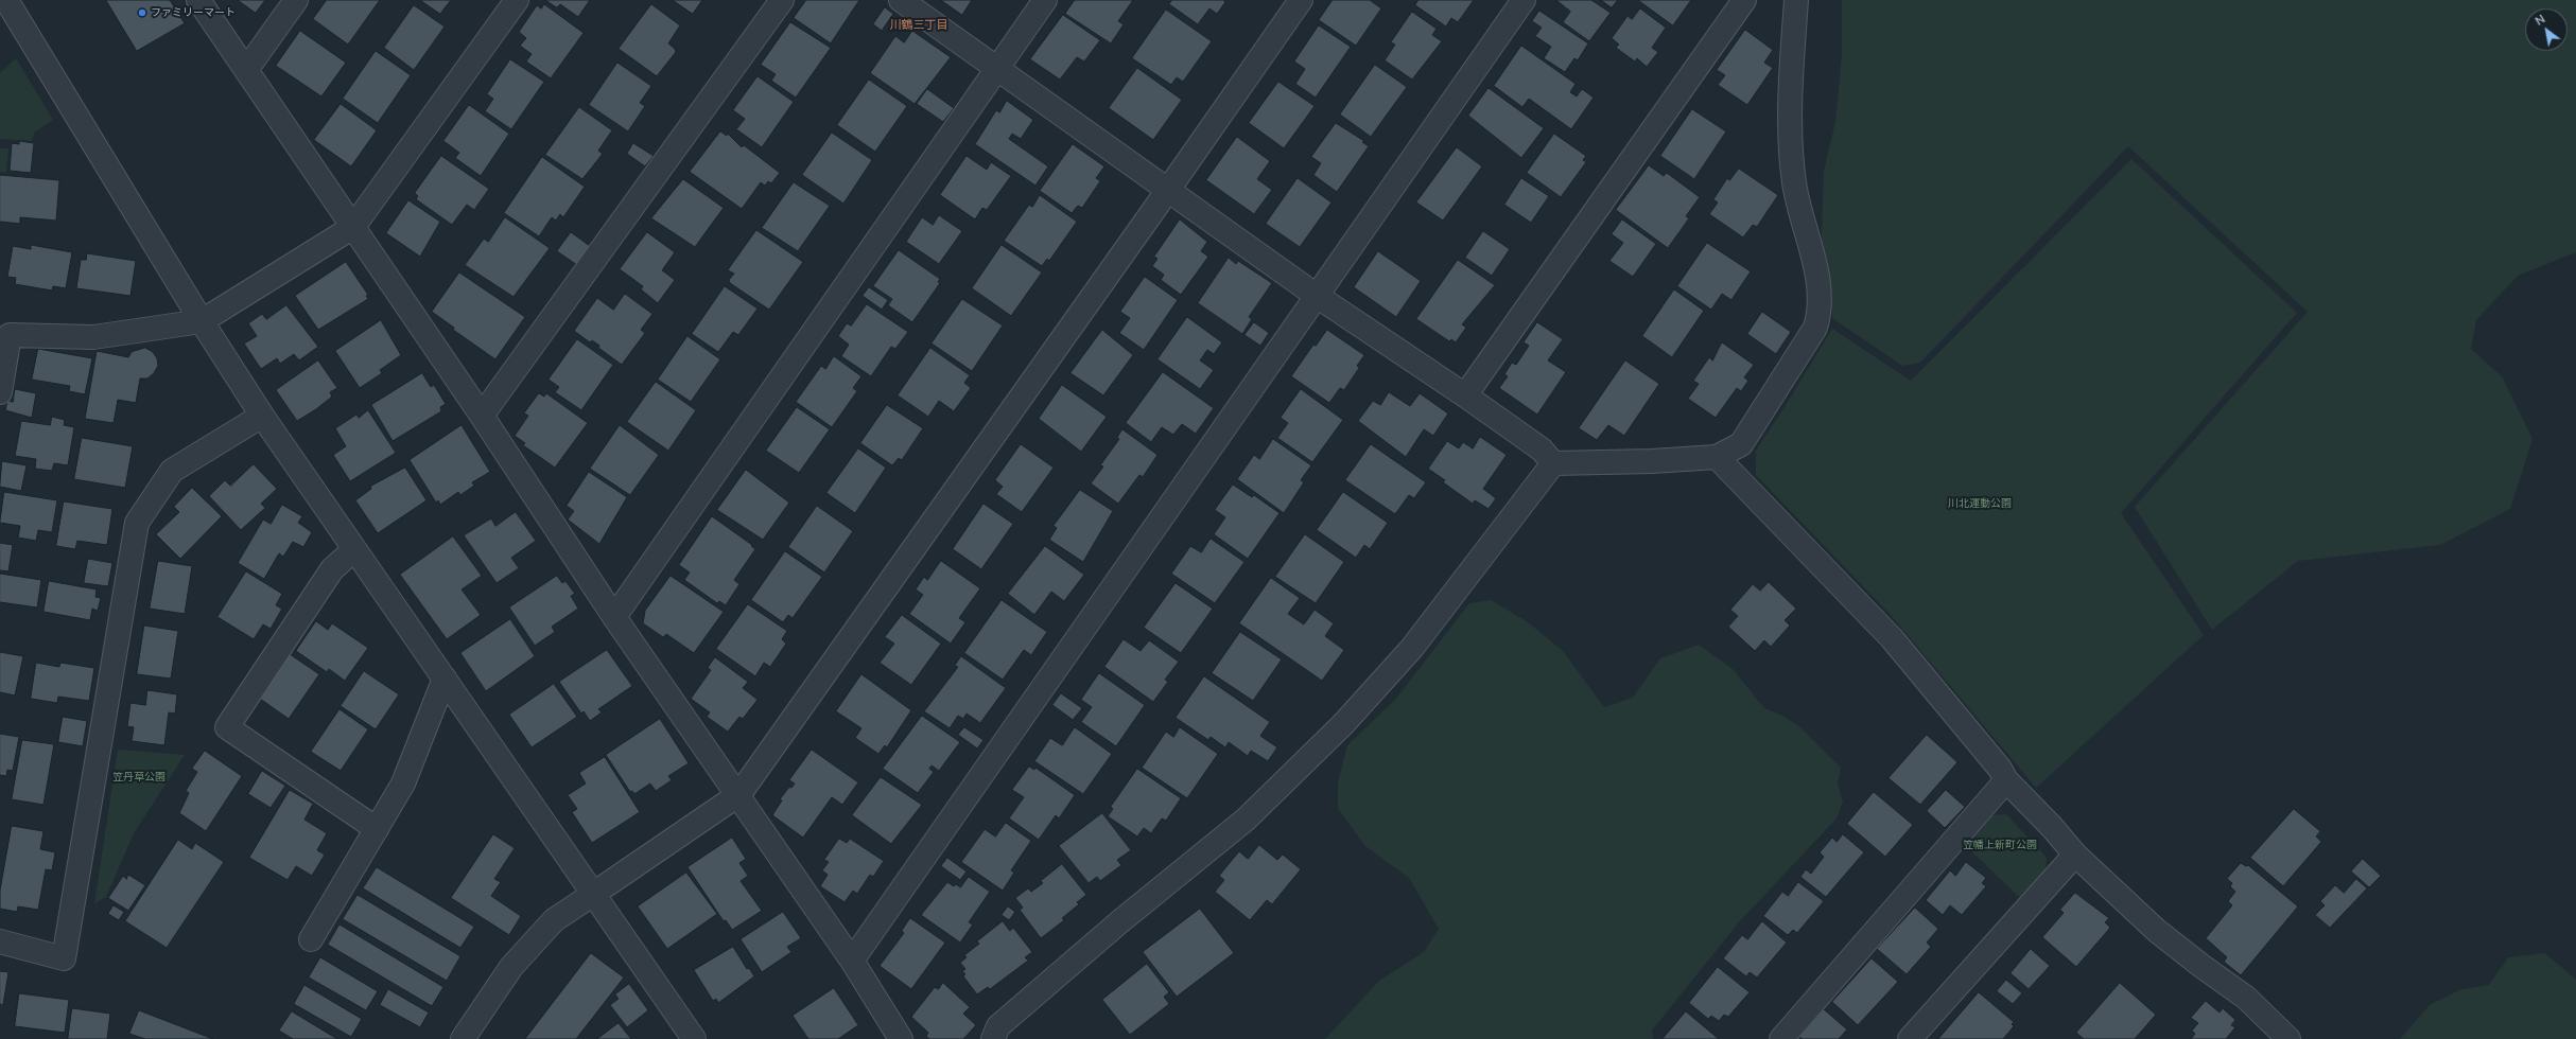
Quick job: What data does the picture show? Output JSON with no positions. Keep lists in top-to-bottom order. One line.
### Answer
{"districts":["川鶴三丁目"],"parks":["川北運動公園","笠丹草公園","笠幡上新町公園"],"places":["ファミリーマート"],"north":"top left"}
